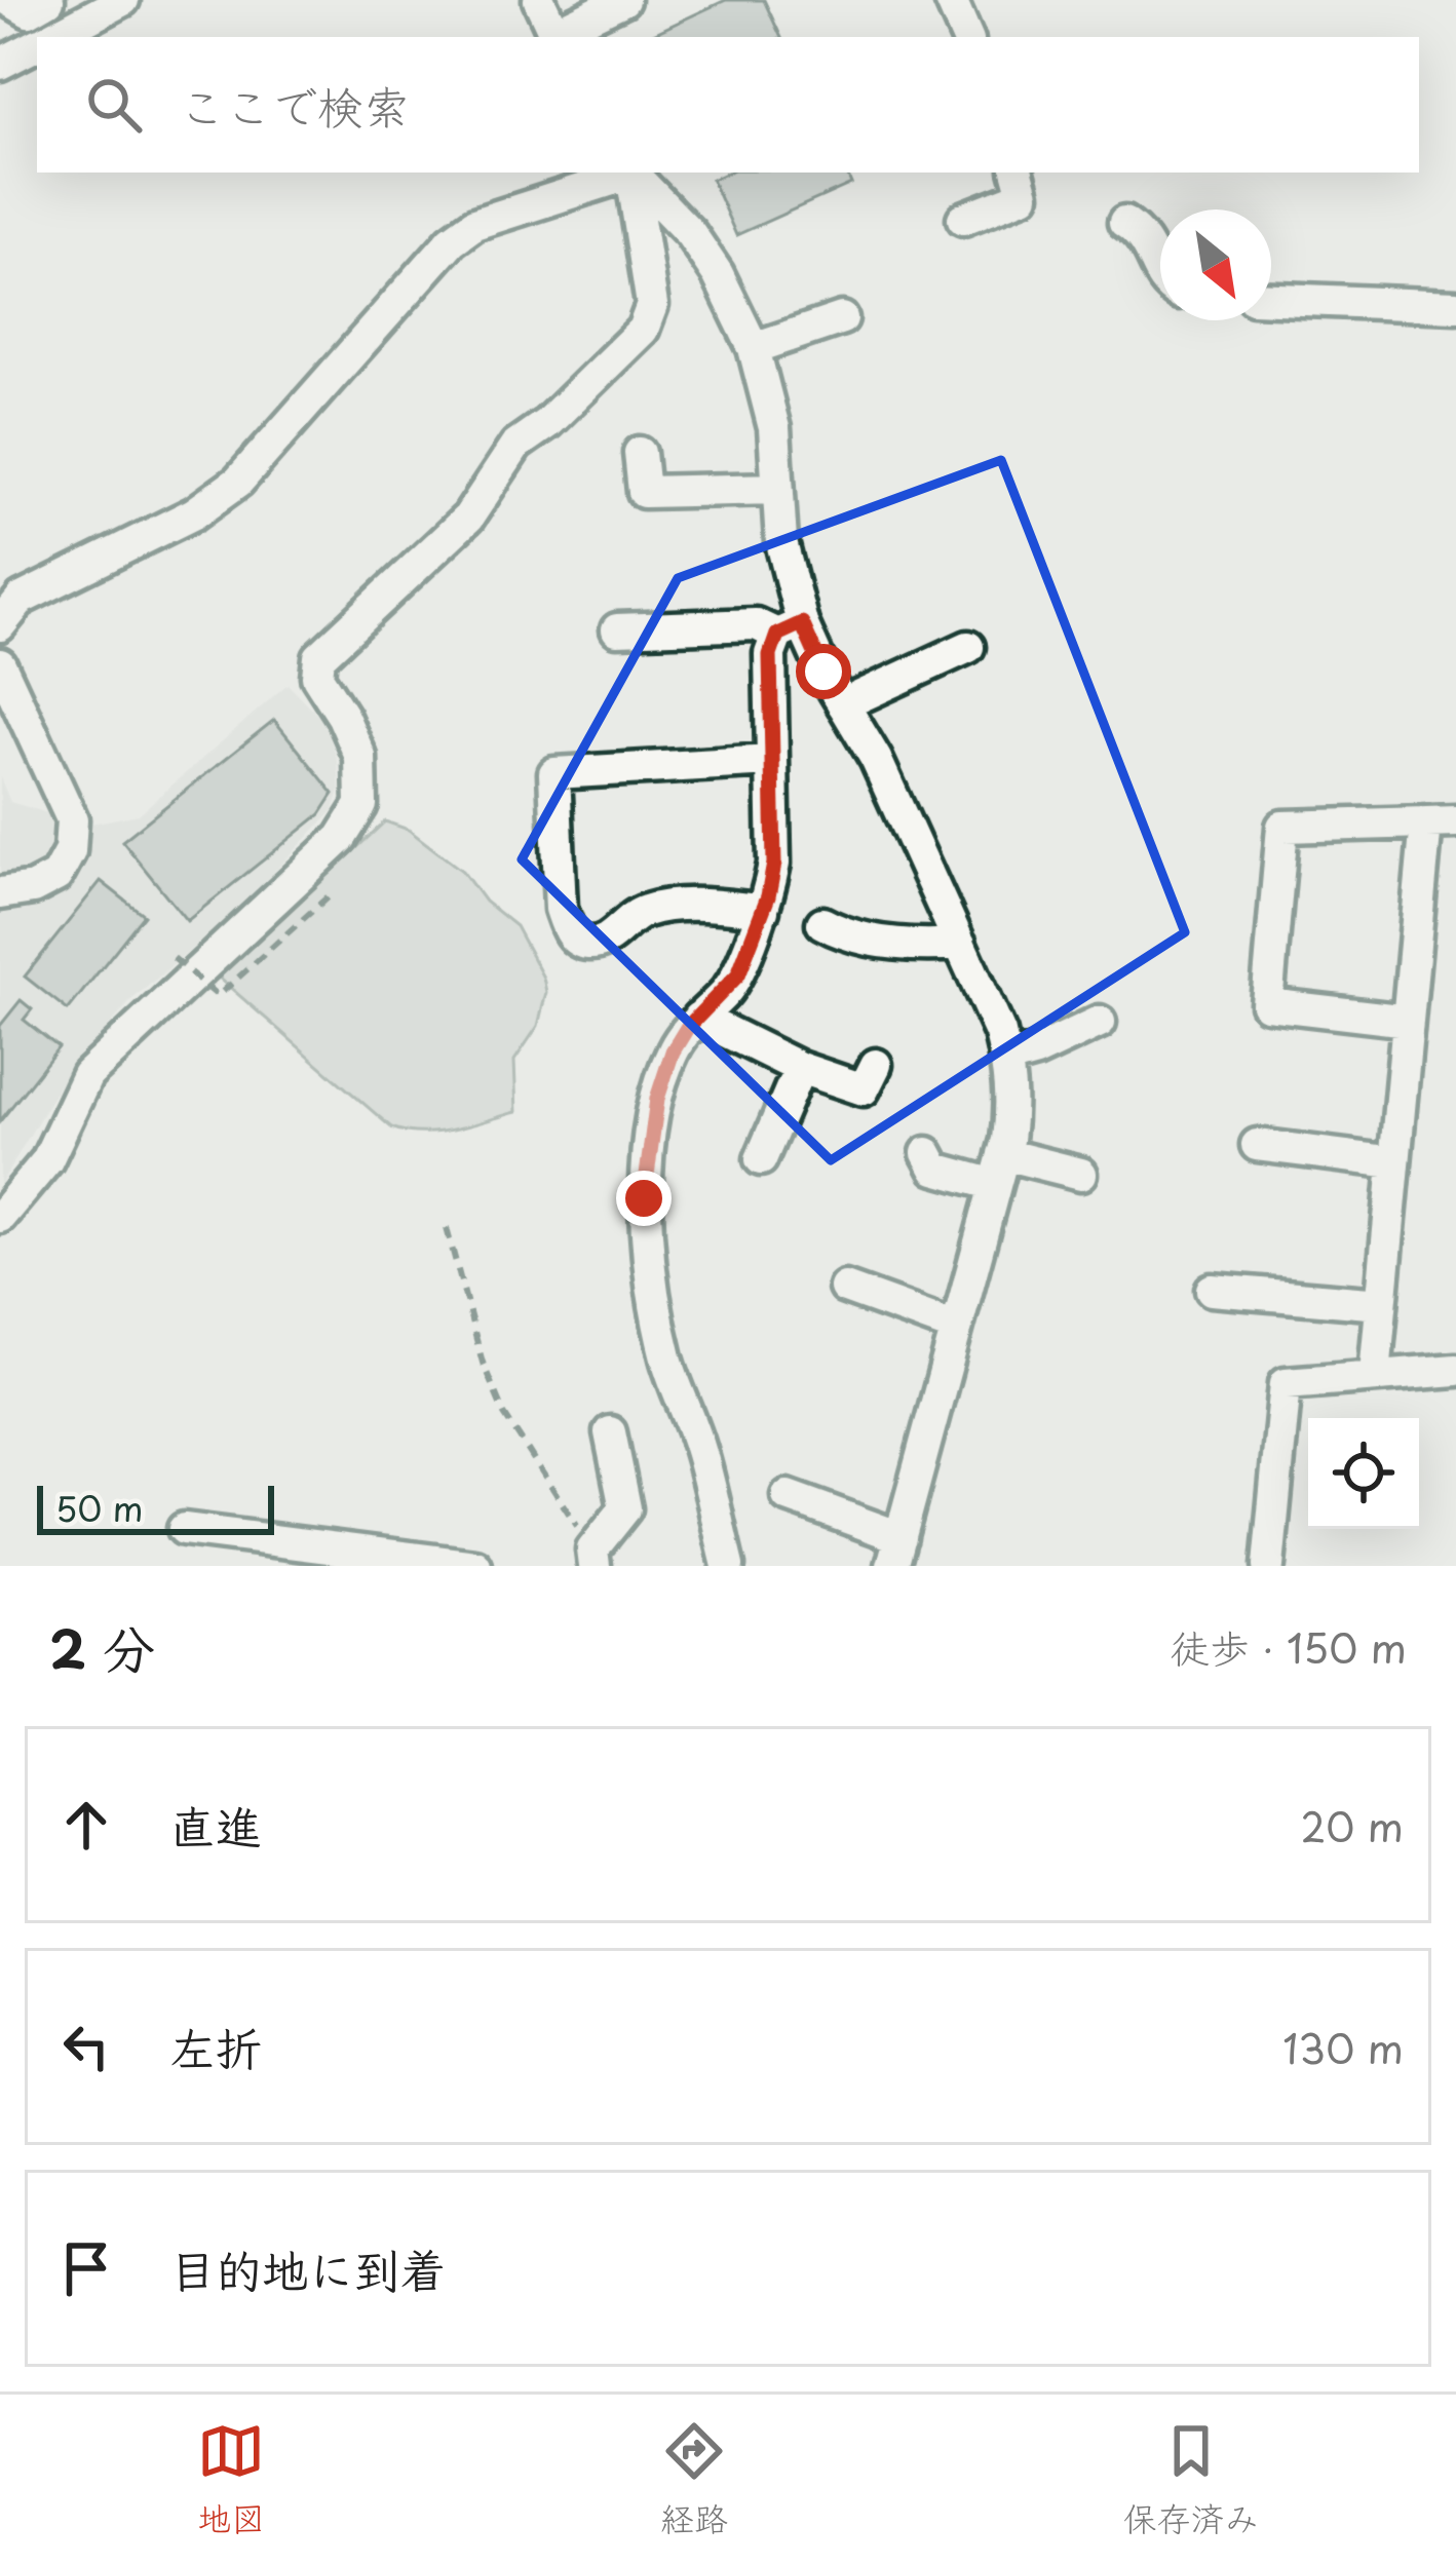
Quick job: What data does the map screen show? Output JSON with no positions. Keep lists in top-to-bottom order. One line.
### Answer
{"scale_bar":"50 m","north":"bottom right","page":{"search":"ここで検索","scale":"50 m","heading":["2 分","徒歩 · 150 m"],"list":[["直進","20 m"],["左折","130 m"],"目的地に到着"],"nav":["地図","経路","保存済み"]}}
